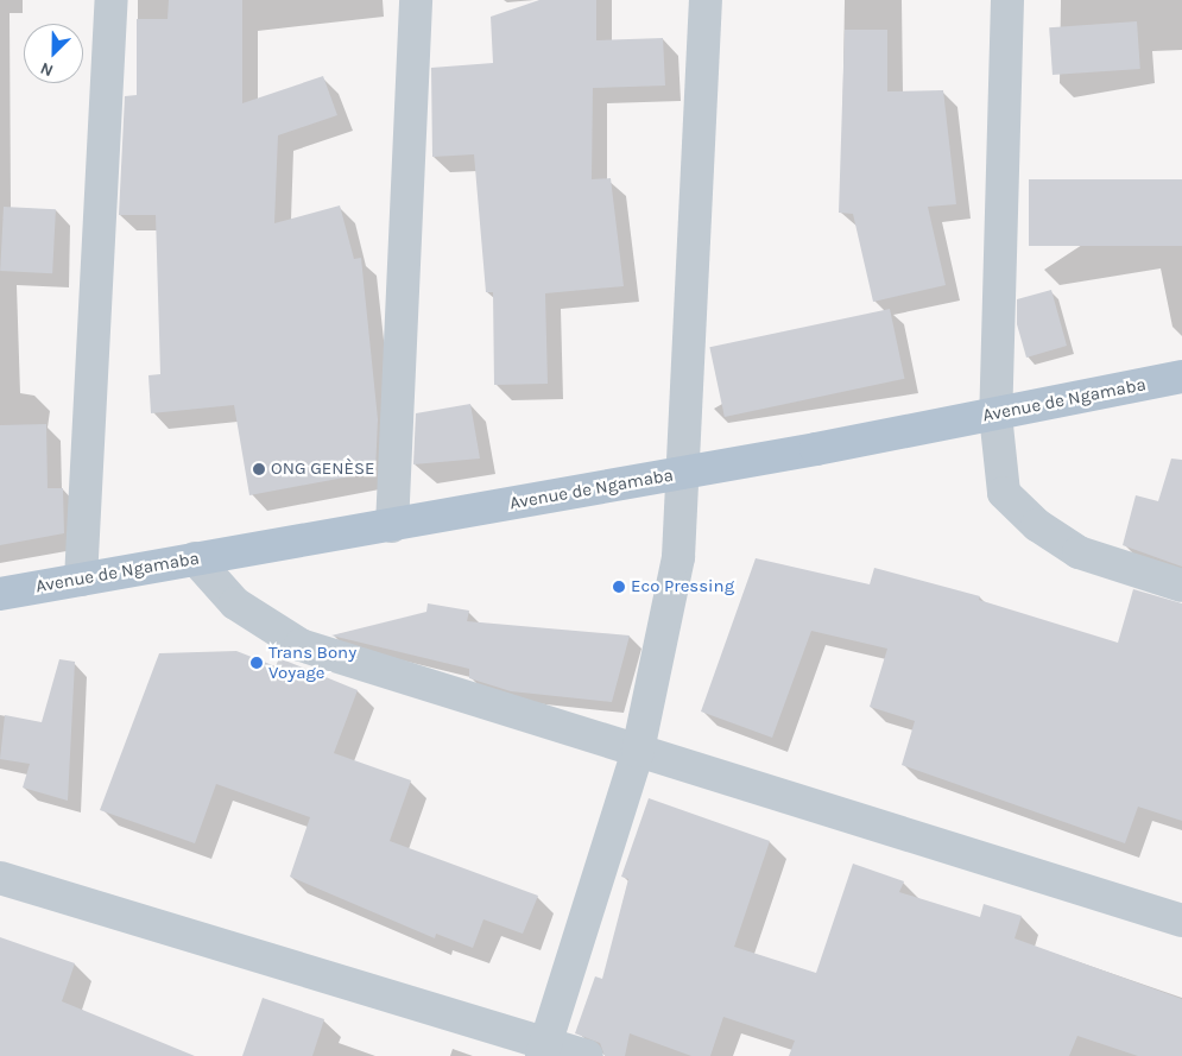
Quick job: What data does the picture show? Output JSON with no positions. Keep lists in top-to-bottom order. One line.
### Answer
{"streets":{"main road":["Avenue de Ngamaba"]},"places":["ONG GENÈSE","Eco Pressing","Trans Bony Voyage"],"north":"bottom left"}
